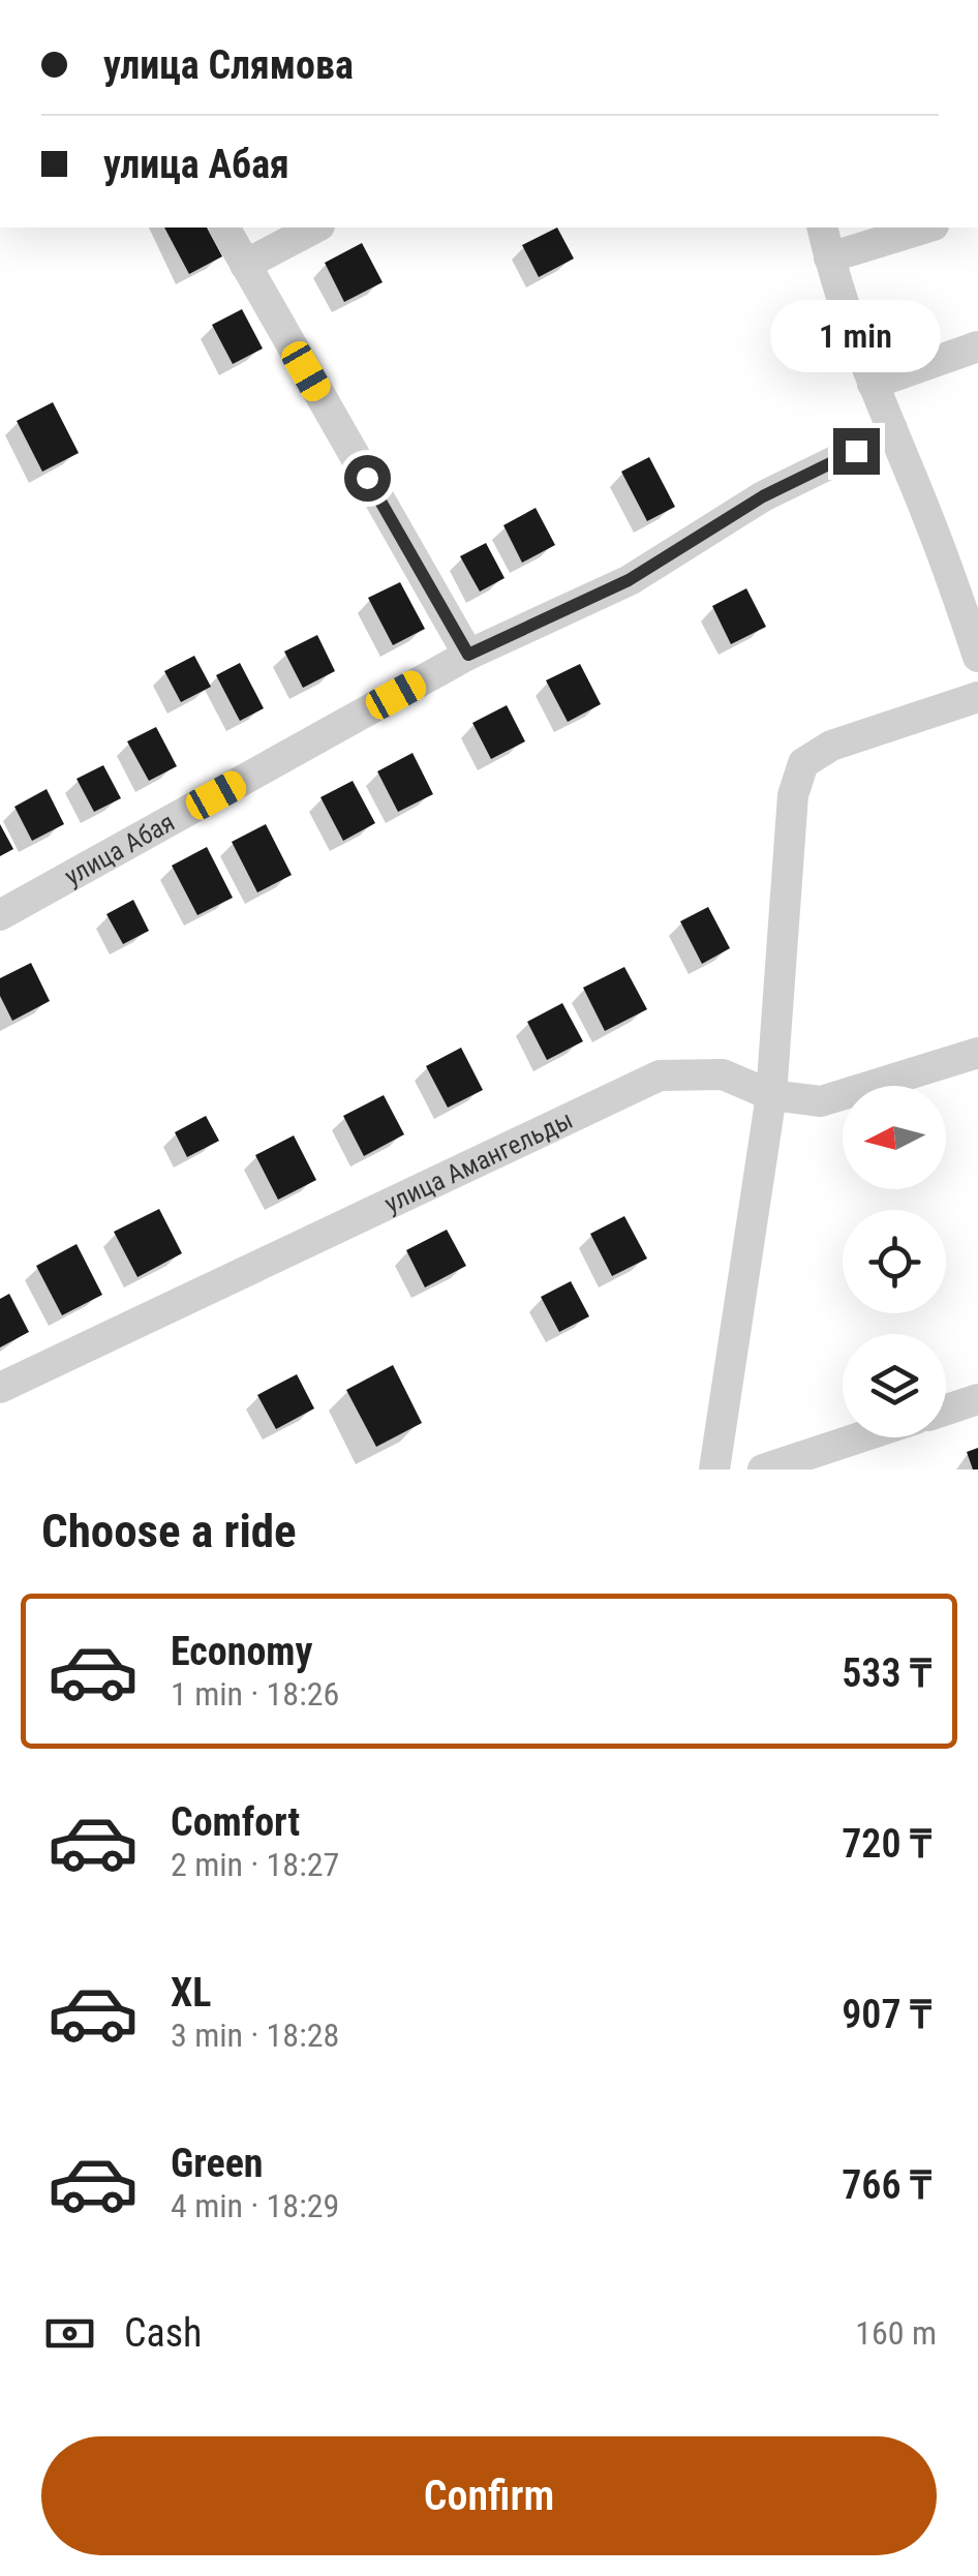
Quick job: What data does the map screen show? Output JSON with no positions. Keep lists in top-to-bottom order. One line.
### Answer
{"streets":{"street":["улица Абая","улица Амангельды"]},"north":"left","page":{"banner":["улица Слямова","улица Абая"],"bubble":"1 min","heading":"Choose a ride","list":[{"name":"Economy","note":"1 min · 18:26","value":"533 ₸"},{"name":"Comfort","note":"2 min · 18:27","value":"720 ₸"},{"name":"XL","note":"3 min · 18:28","value":"907 ₸"},{"name":"Green","note":"4 min · 18:29","value":"766 ₸"}],"pay":["Cash","160 m"],"buttons":"Confirm"}}
